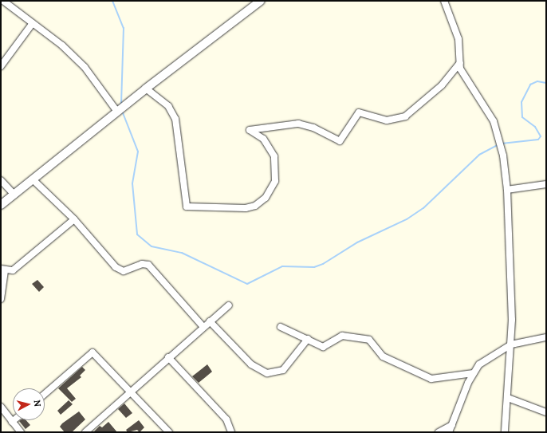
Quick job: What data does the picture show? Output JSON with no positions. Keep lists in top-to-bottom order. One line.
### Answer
{"north":"right"}
